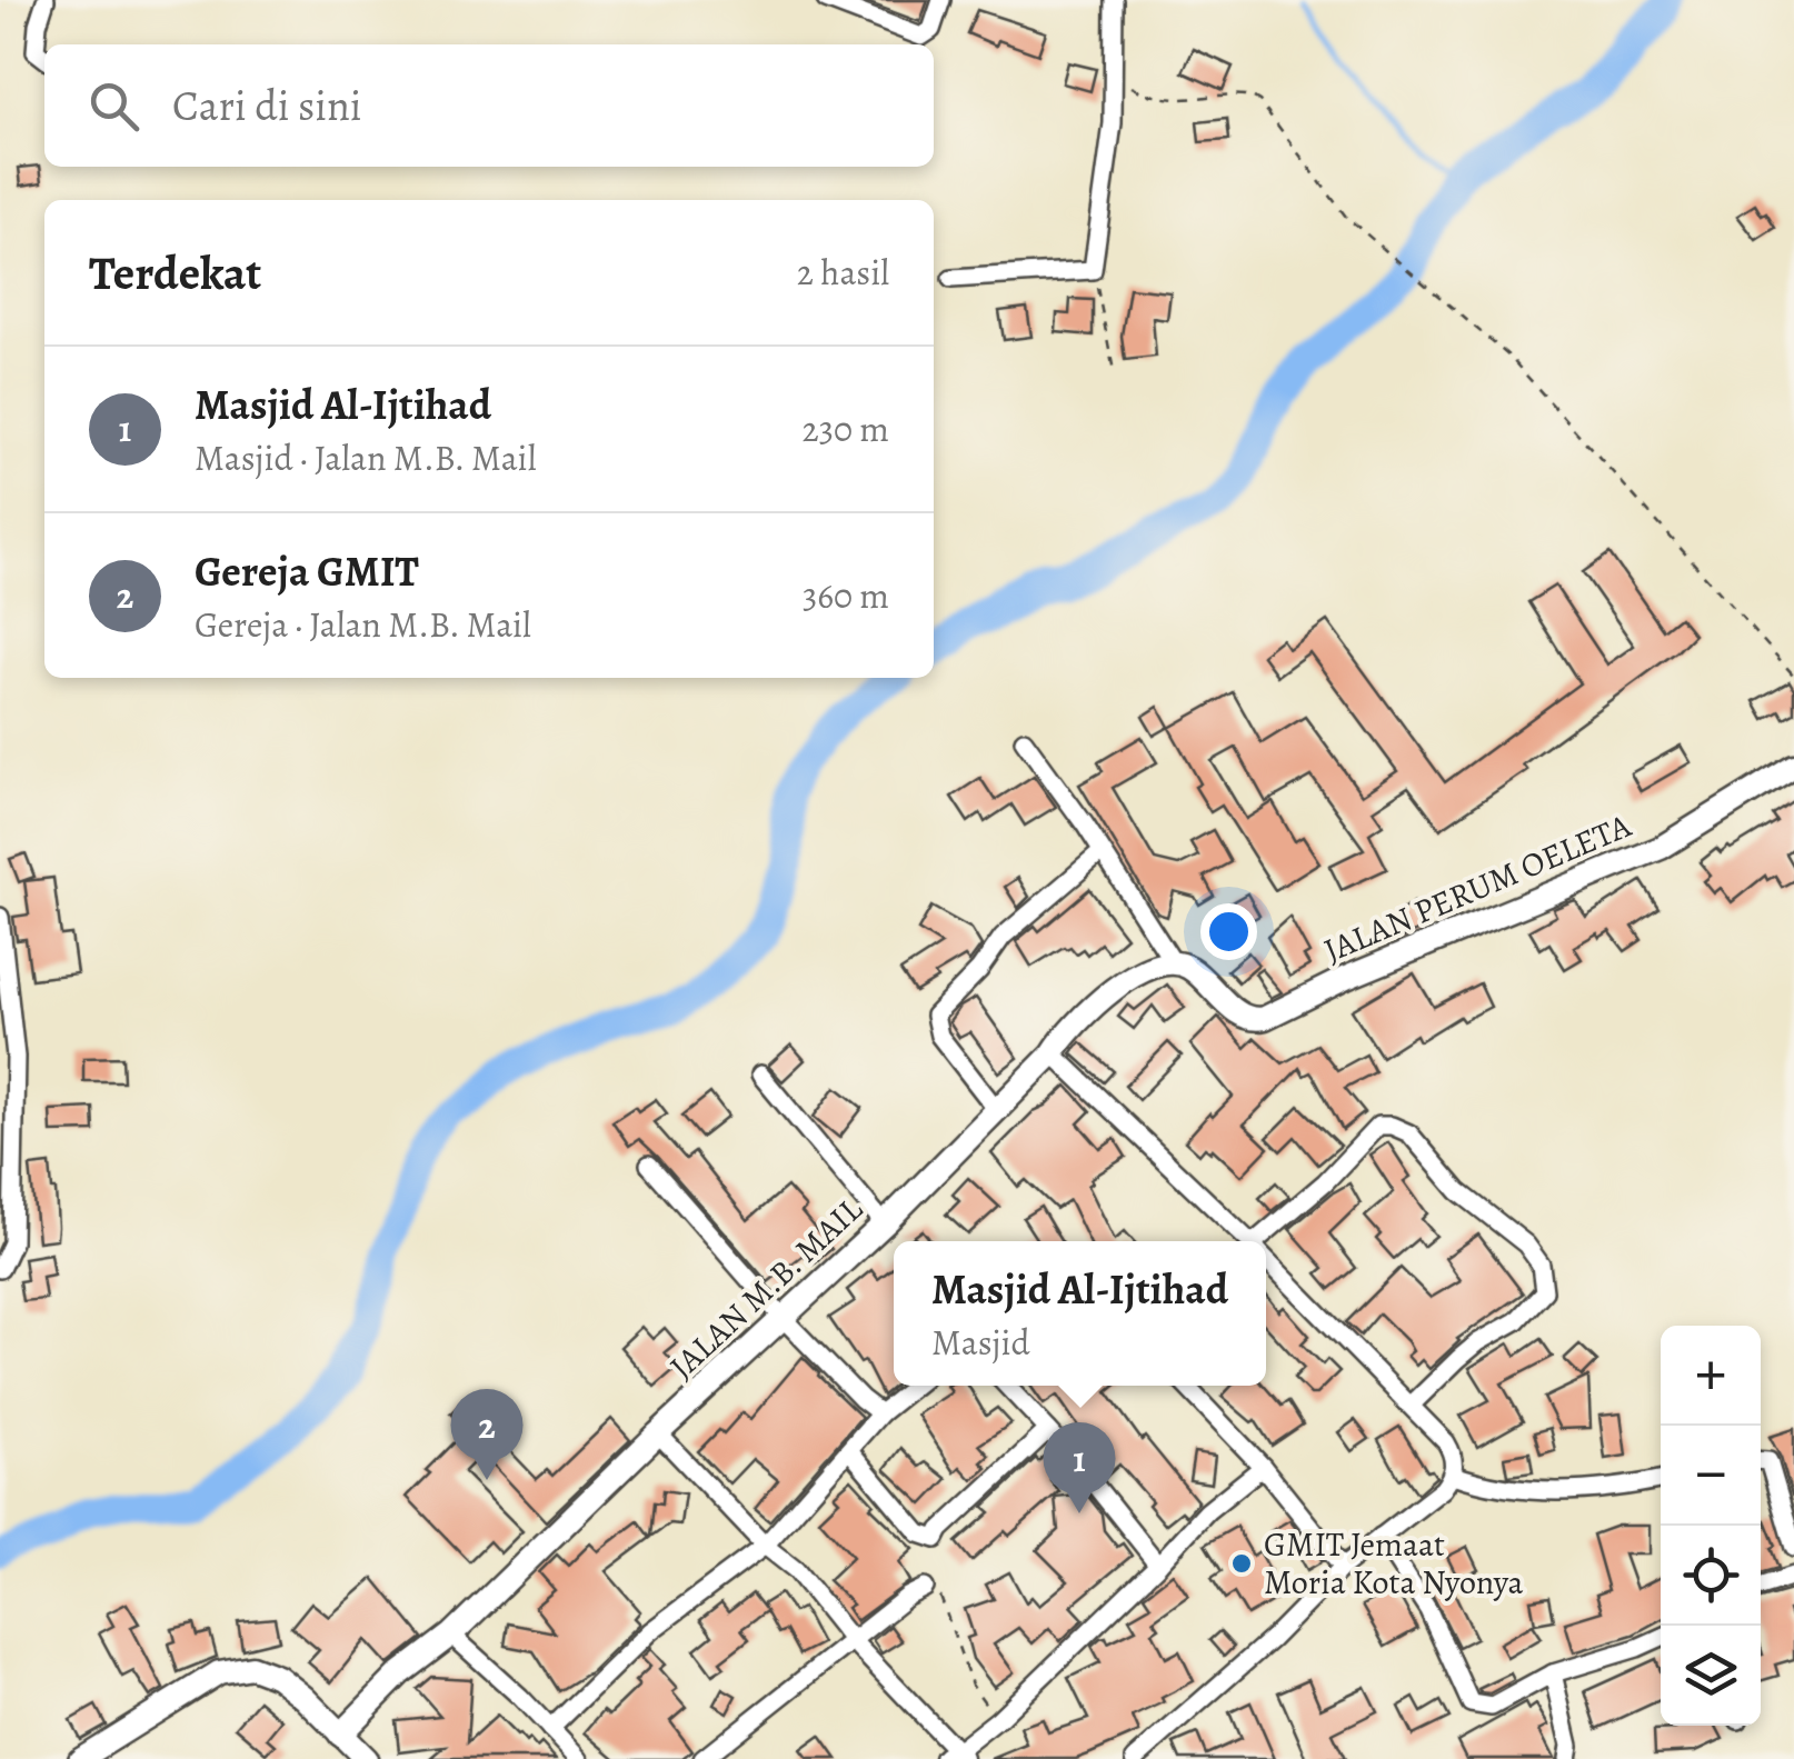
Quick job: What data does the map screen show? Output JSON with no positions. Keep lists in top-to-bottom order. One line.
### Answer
{"streets":{"street":["JALAN PERUM OELETA","JALAN M.B. MAIL"]},"crossings":[["JALAN PERUM OELETA","JALAN M.B. MAIL"]],"places":["GMIT Jemaat Moria Kota Nyonya"],"page":{"search":"Cari di sini","heading":["Terdekat","2 hasil"],"list":[{"mark":"1","name":"Masjid Al-Ijtihad","note":"Masjid · Jalan M.B. Mail","value":"230 m"},{"mark":"2","name":"Gereja GMIT","note":"Gereja · Jalan M.B. Mail","value":"360 m"}],"popup":["Masjid Al-Ijtihad","Masjid"],"map_buttons":["+","−"],"pins":["2","1"]}}
